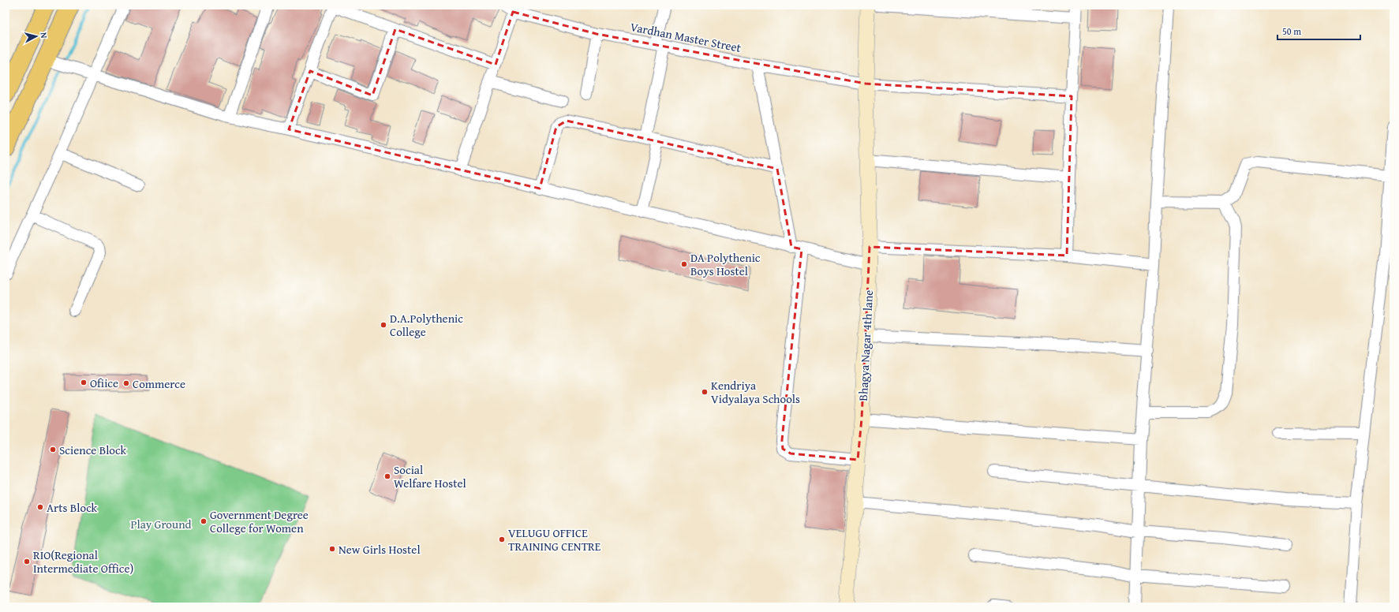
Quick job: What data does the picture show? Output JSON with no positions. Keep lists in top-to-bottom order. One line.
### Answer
{"streets":{"main road":["Bhagya Nagar 4th lane"],"street":["Vardhan Master Street"]},"crossings":[["Vardhan Master Street","Bhagya Nagar 4th lane"]],"parks":["Play Ground"],"places":["DA Polythenic Boys Hostel","D.A.Polythenic College","Ofiice","Commerce","Kendriya Vidyalaya Schools","Science Block","Social Welfare Hostel","Arts Block","Government Degree College for Women","VELUGU OFFICE TRAINING CENTRE","New Girls Hostel","RIO(Regional Intermediate Office)"],"scale_bar":"50 m","north":"right"}
